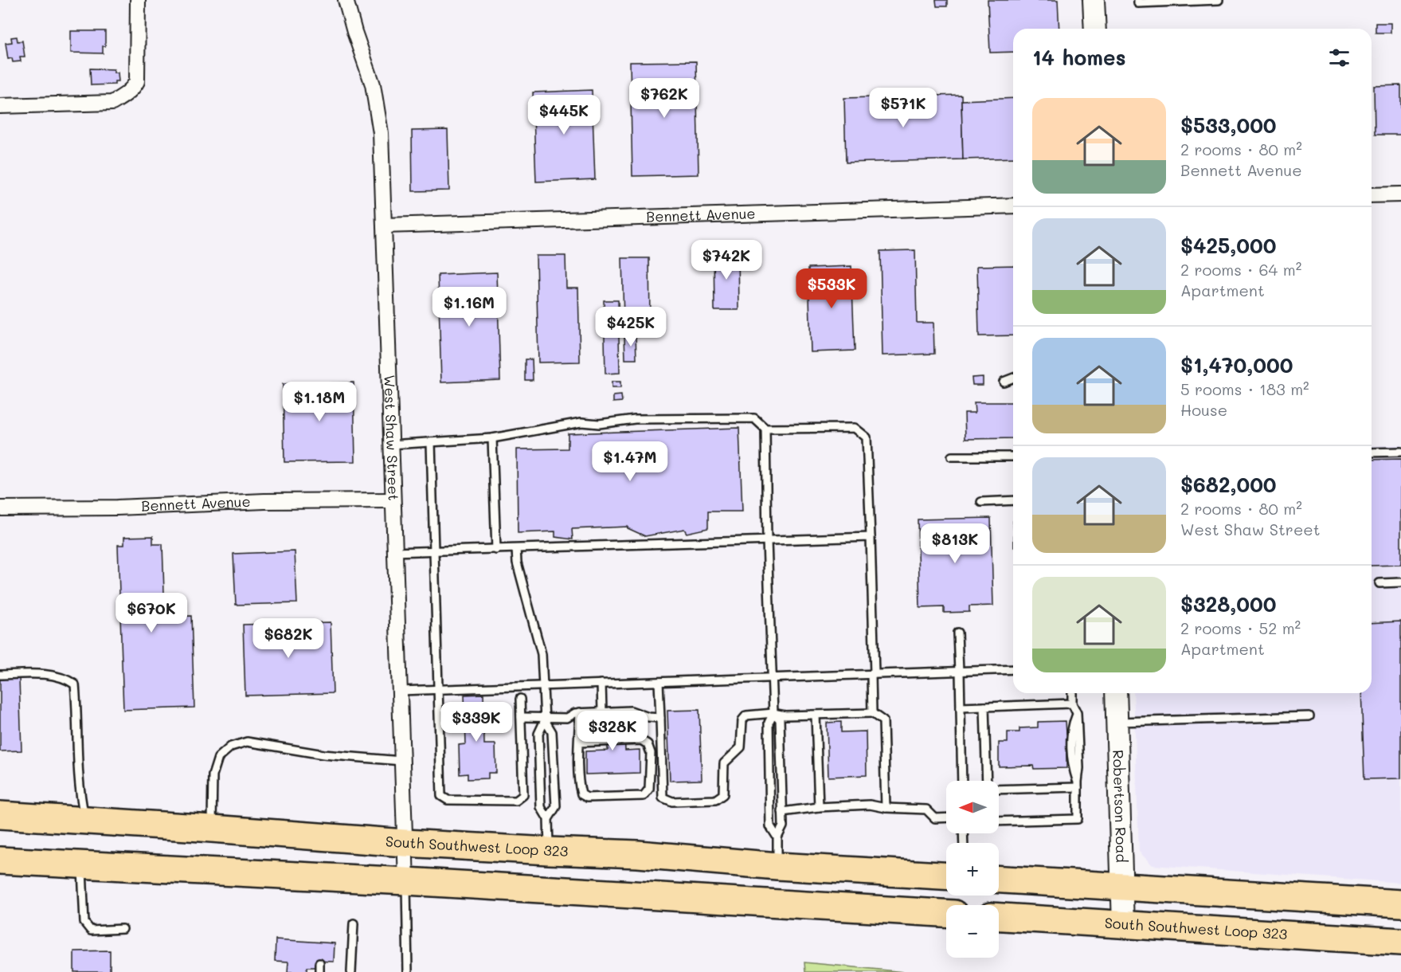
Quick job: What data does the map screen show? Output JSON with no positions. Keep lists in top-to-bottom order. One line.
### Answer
{"streets":{"highway":["South Southwest Loop 323"],"street":["Bennett Avenue","West Shaw Street","Robertson Road"]},"crossings":[["Bennett Avenue","West Shaw Street"],["West Shaw Street","South Southwest Loop 323"],["Robertson Road","South Southwest Loop 323"]],"north":"left","page":{"heading":"14 homes","price":["$762K","$571K","$445K","$742K","$533K","$1.16M","$425K","$1.18M","$1.47M","$813K","$670K","$682K","$339K","$328K"],"list":[{"name":"$533,000","note":"2 rooms · 80 m² · Bennett Avenue"},{"name":"$425,000","note":"2 rooms · 64 m² · Apartment"},{"name":"$1,470,000","note":"5 rooms · 183 m² · House"},{"name":"$682,000","note":"2 rooms · 80 m² · West Shaw Street"},{"name":"$328,000","note":"2 rooms · 52 m² · Apartment"}],"map_buttons":["+","−"]}}
